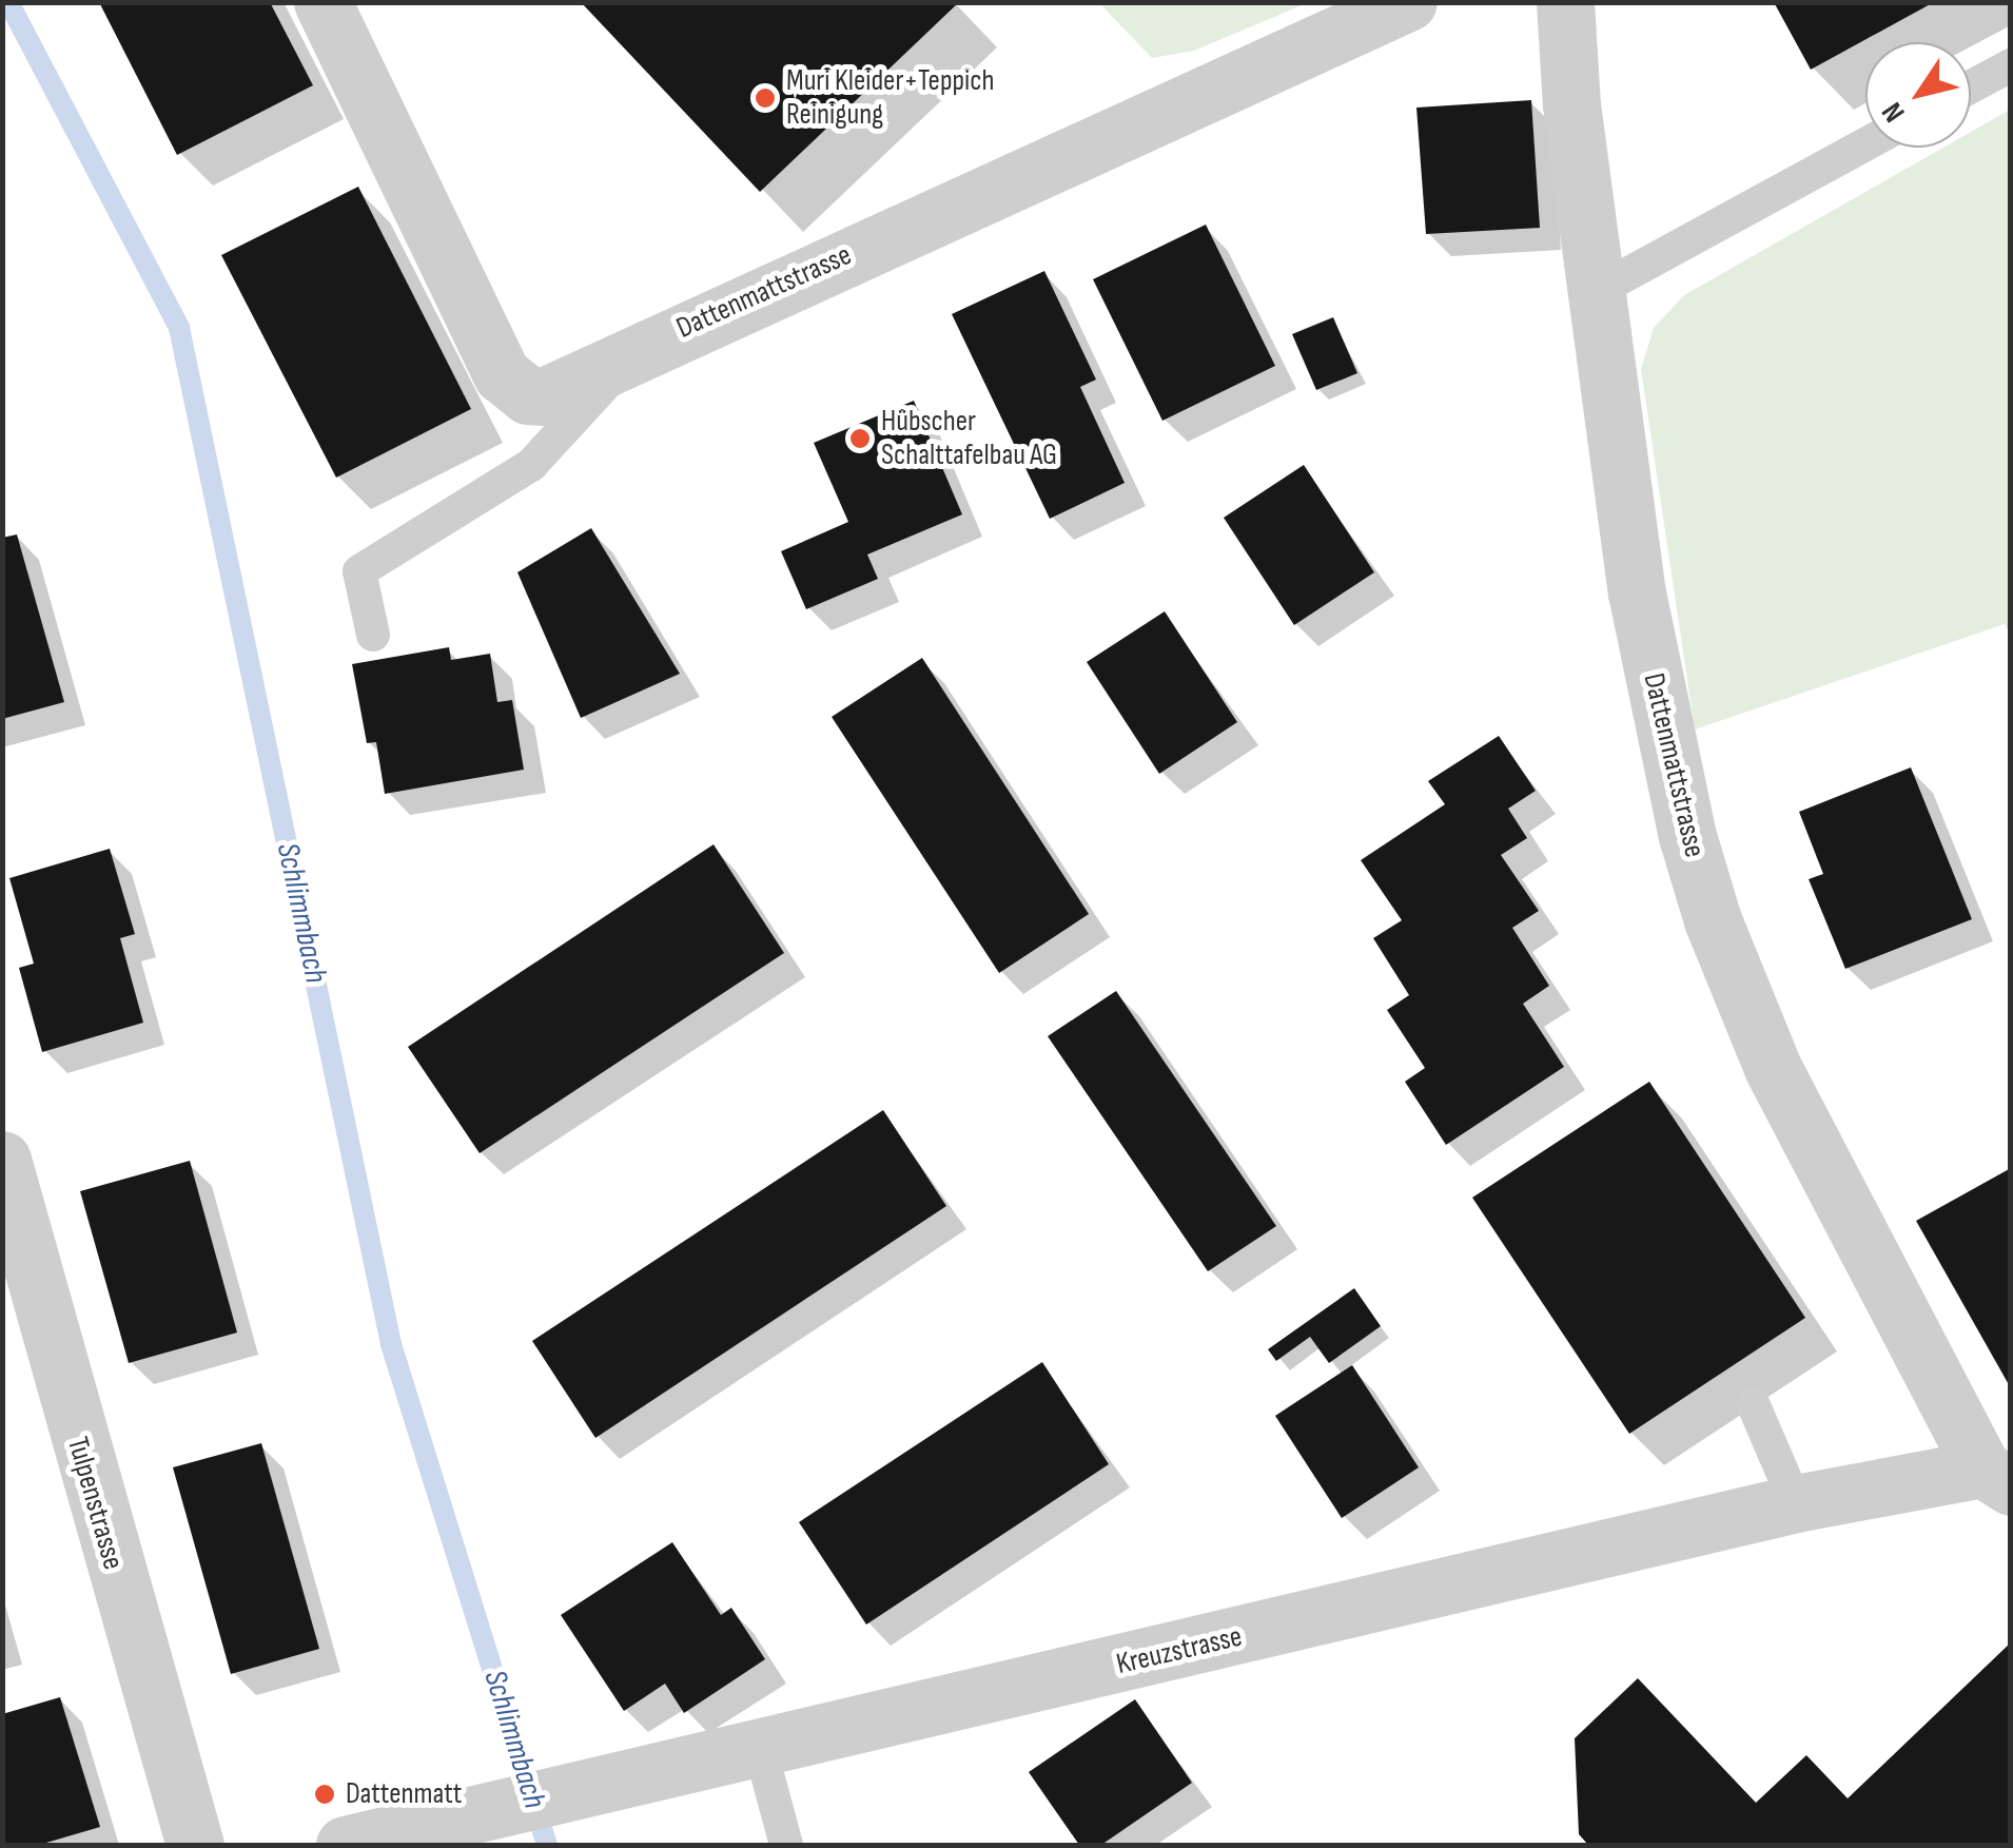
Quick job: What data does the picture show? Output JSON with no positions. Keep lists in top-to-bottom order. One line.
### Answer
{"streets":{"street":["Dattenmattstrasse","Tulpenstrasse","Kreuzstrasse"]},"crossings":[["Dattenmattstrasse","Kreuzstrasse"]],"water":["Schlimmbach"],"places":["Muri Kleider+Teppich Reinigung","Hübscher Schalttafelbau AG","Dattenmatt"],"north":"bottom left"}
